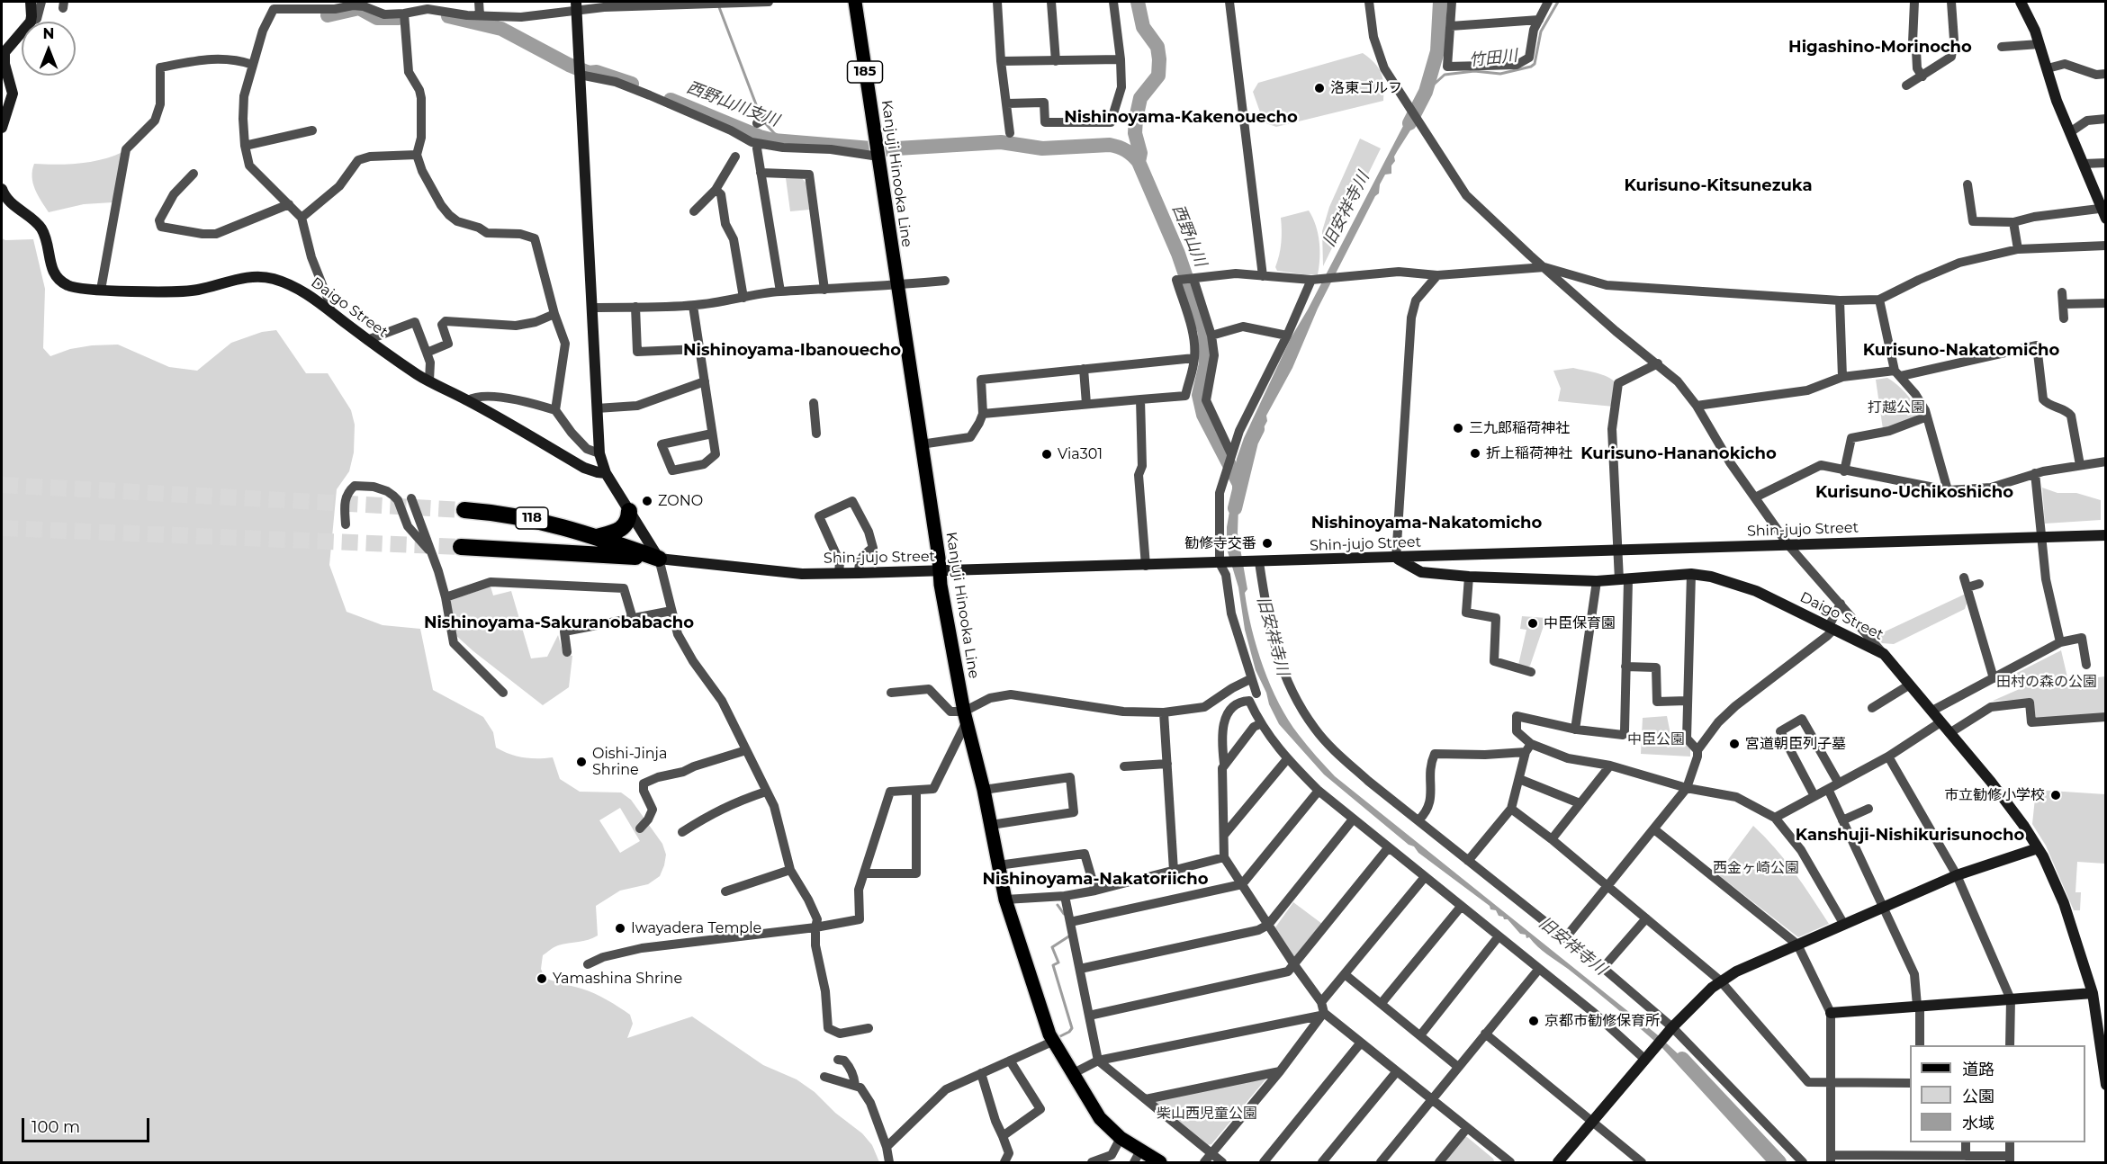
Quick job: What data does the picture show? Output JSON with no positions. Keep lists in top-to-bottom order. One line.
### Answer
{"streets":{"highway":["118"],"main road":["185","Kanjuji Hinooka Line","Daigo Street","Shin-jujo Street"]},"crossings":[["Kanjuji Hinooka Line","Shin-jujo Street"],["Daigo Street","Shin-jujo Street"],["118","Shin-jujo Street"]],"districts":["Higashino-Morinocho","Nishinoyama-Kakenouecho","Kurisuno-Kitsunezuka","Nishinoyama-Ibanouecho","Kurisuno-Nakatomicho","Kurisuno-Hananokicho","Kurisuno-Uchikoshicho","Nishinoyama-Nakatomicho","Nishinoyama-Sakuranobabacho","Kanshuji-Nishikurisunocho","Nishinoyama-Nakatoriicho"],"water":["竹田川","西野山川支川","旧安祥寺川","西野山川"],"parks":["打越公園","田村の森の公園","中臣公園","西金ヶ崎公園","柴山西児童公園"],"places":["洛東ゴルフ","三九郎稲荷神社","折上稲荷神社","Via301","ZONO","勧修寺交番","中臣保育園","宮道朝臣列子墓","Oishi-Jinja Shrine","市立勧修小学校","Iwayadera Temple","Yamashina Shrine","京都市勧修保育所"],"legend":["道路","公園","水域"],"scale_bar":"100 m","north":"top"}
